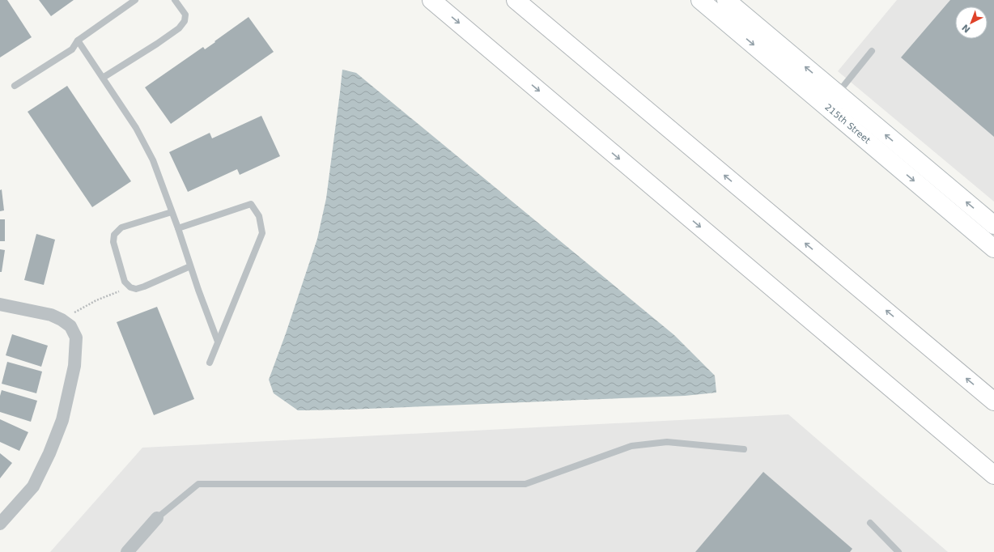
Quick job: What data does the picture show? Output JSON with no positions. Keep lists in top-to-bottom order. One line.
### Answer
{"streets":{"main road":["215th Street"]},"north":"bottom left"}
